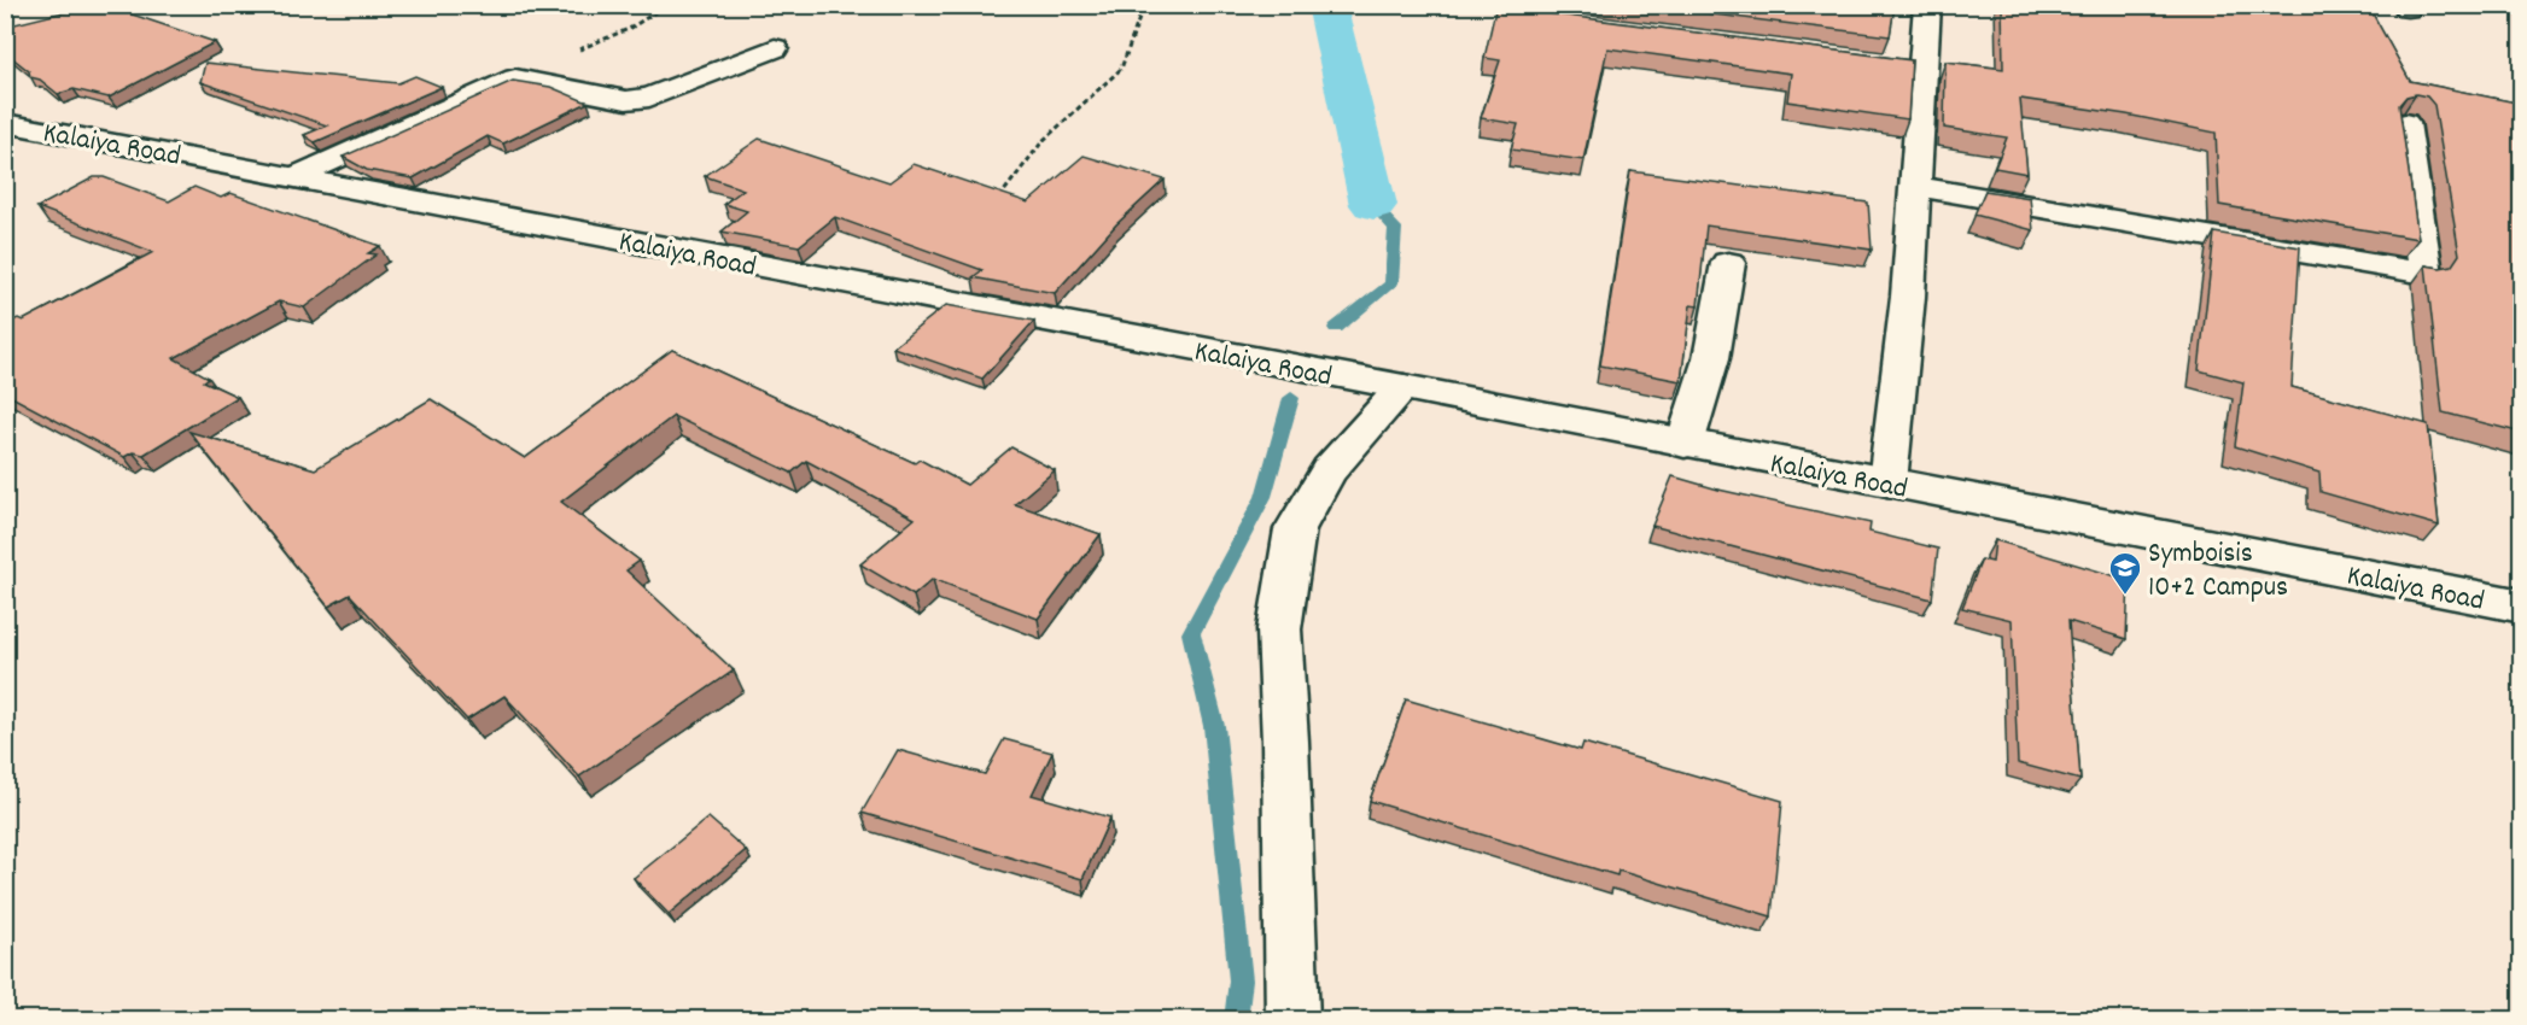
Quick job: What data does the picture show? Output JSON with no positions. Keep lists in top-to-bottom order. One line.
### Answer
{"streets":{"street":["Kalaiya Road"]},"places":{"school or university":["Symboisis 10+2 Campus"]}}
